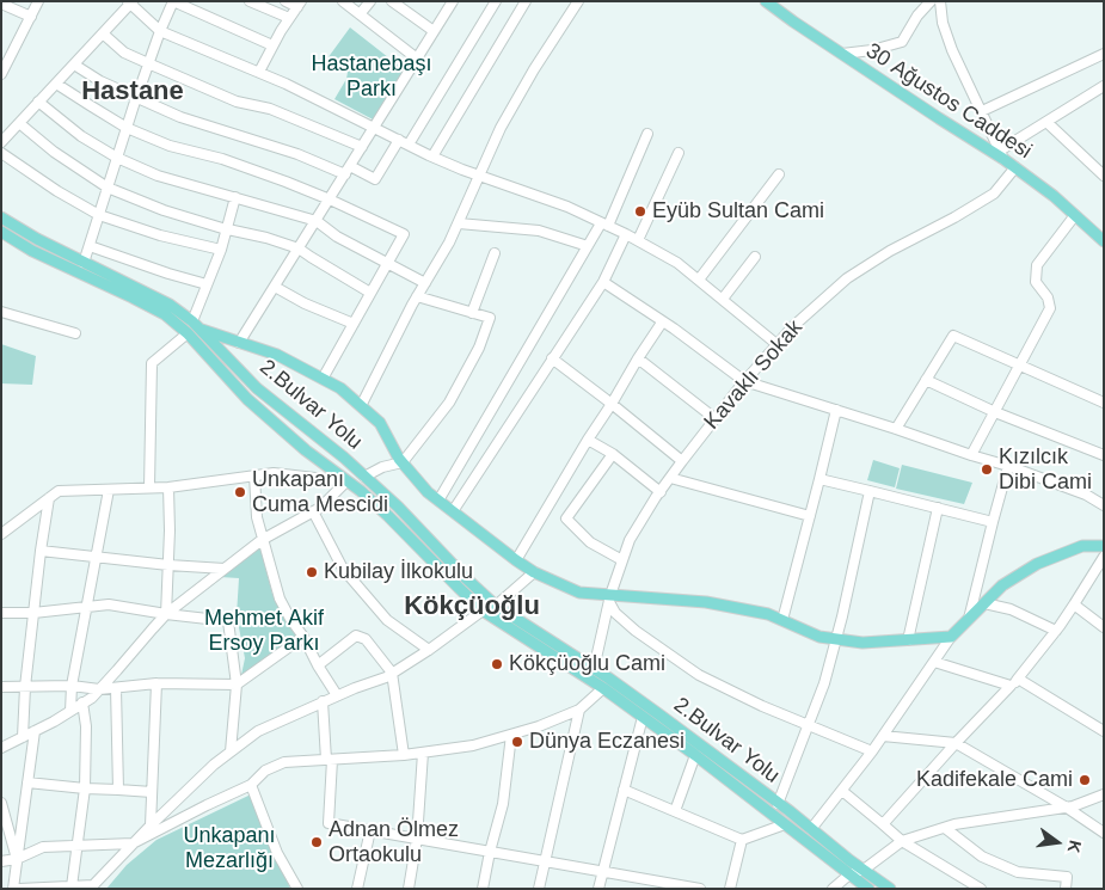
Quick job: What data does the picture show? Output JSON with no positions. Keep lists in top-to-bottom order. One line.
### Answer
{"streets":{"main road":["30 Ağustos Caddesi","2.Bulvar Yolu"],"street":["Kavaklı Sokak"]},"crossings":[["30 Ağustos Caddesi","Kavaklı Sokak"],["Kavaklı Sokak","2.Bulvar Yolu"]],"districts":["Hastane","Kökçüoğlu"],"parks":["Hastanebaşı Parkı","Mehmet Akif Ersoy Parkı","Unkapanı Mezarlığı"],"places":["Eyüb Sultan Cami","Kızılcık Dibi Cami","Unkapanı Cuma Mescidi","Kubilay İlkokulu","Kökçüoğlu Cami","Dünya Eczanesi","Kadifekale Cami","Adnan Ölmez Ortaokulu"],"north":"right"}
